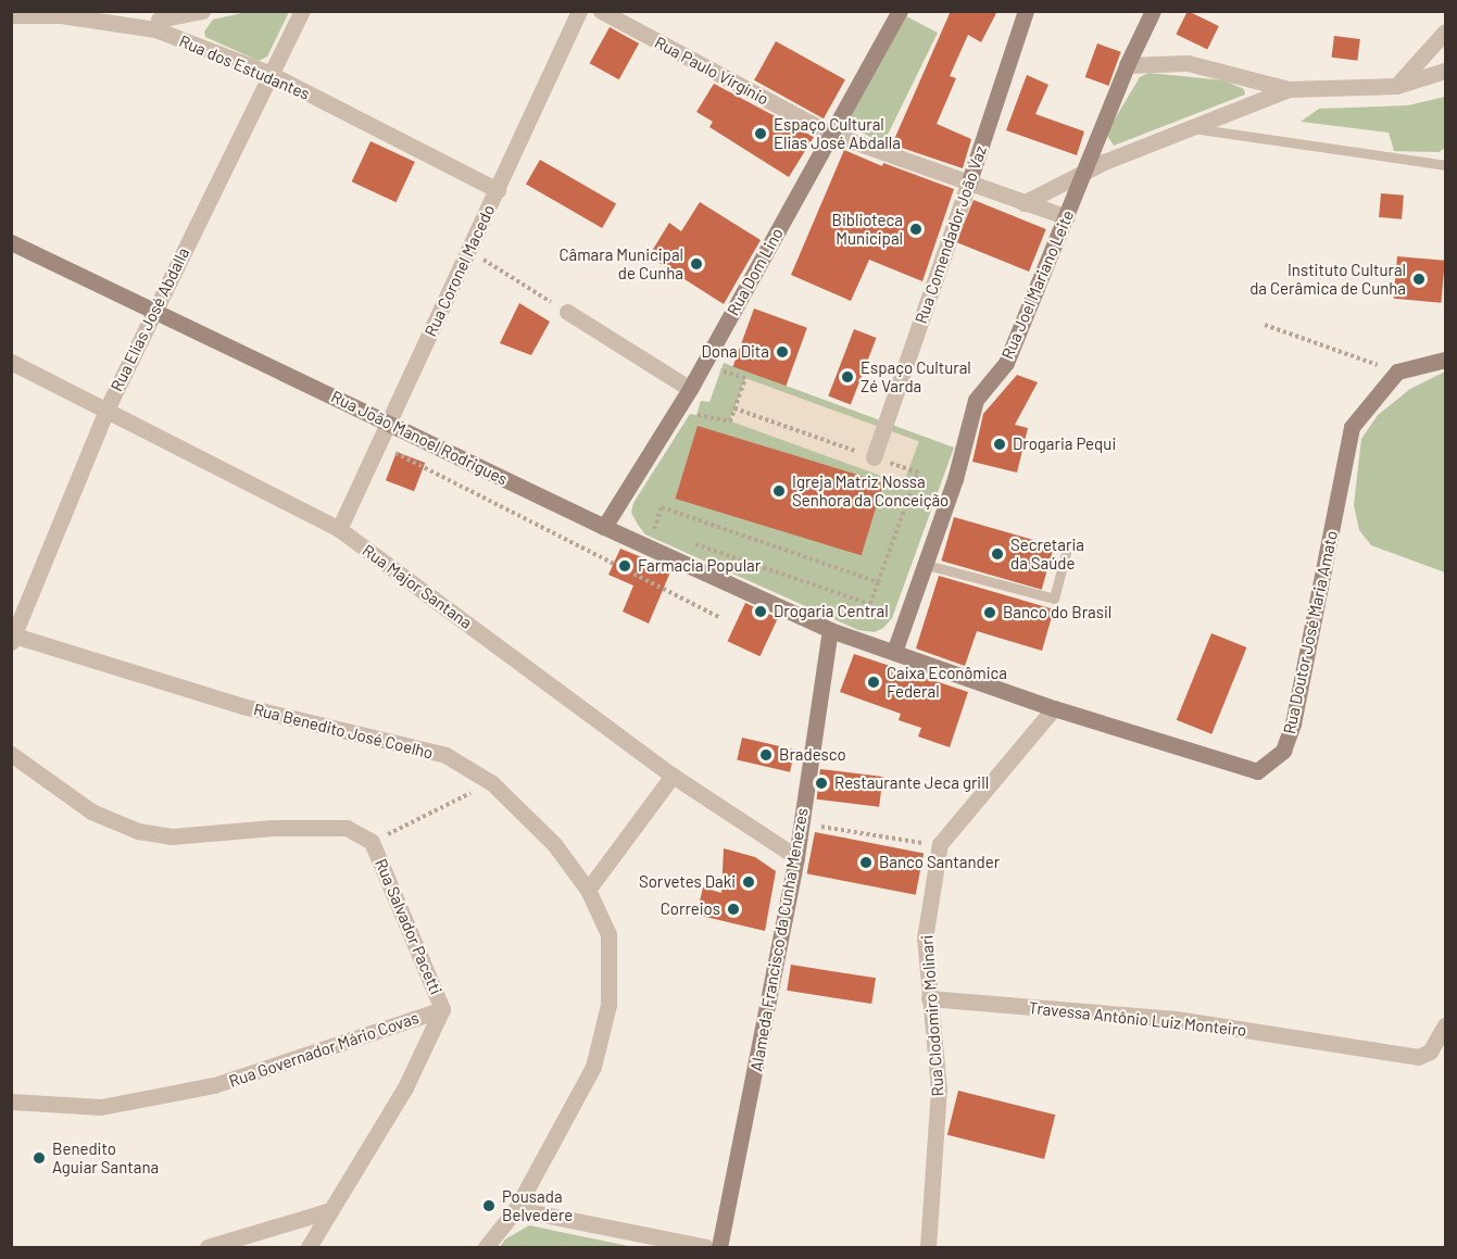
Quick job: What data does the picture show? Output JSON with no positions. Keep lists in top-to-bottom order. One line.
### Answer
{"streets":{"street":["Rua dos Estudantes","Rua Paulo Virgínio","Rua Comendador João Vaz","Rua Coronel Macedo","Rua Dom Lino","Rua Joel Mariano Leite","Rua Elias José Abdalla","Rua João Manoel Rodrigues","Rua Major Santana","Rua Doutor José Maria Amato","Rua Benedito José Coelho","Rua Salvador Pacetti","Alameda Francisco da Cunha Menezes","Rua Clodomiro Molinari","Travessa Antônio Luiz Monteiro","Rua Governador Mário Covas"]},"crossings":[["Rua dos Estudantes","Rua Coronel Macedo"],["Rua dos Estudantes","Rua Elias José Abdalla"],["Rua Paulo Virgínio","Rua Comendador João Vaz"],["Rua Paulo Virgínio","Rua Dom Lino"],["Rua Paulo Virgínio","Rua Joel Mariano Leite"],["Rua Coronel Macedo","Rua João Manoel Rodrigues"],["Rua Coronel Macedo","Rua Major Santana"],["Rua Dom Lino","Rua João Manoel Rodrigues"],["Rua Joel Mariano Leite","Rua Doutor José Maria Amato"],["Rua Elias José Abdalla","Rua João Manoel Rodrigues"],["Rua Elias José Abdalla","Rua Major Santana"],["Rua Elias José Abdalla","Rua Benedito José Coelho"],["Rua João Manoel Rodrigues","Rua Doutor José Maria Amato"],["Rua João Manoel Rodrigues","Alameda Francisco da Cunha Menezes"],["Rua Major Santana","Alameda Francisco da Cunha Menezes"],["Rua Doutor José Maria Amato","Alameda Francisco da Cunha Menezes"],["Rua Doutor José Maria Amato","Rua Clodomiro Molinari"],["Rua Salvador Pacetti","Rua Governador Mário Covas"],["Rua Clodomiro Molinari","Travessa Antônio Luiz Monteiro"]],"places":["Espaço Cultural Elias José Abdalla","Biblioteca Municipal","Câmara Municipal de Cunha","Instituto Cultural da Cerâmica de Cunha","Dona Dita","Espaço Cultural Zé Varda","Drogaria Pequi","Igreja Matriz Nossa Senhora da Conceição","Secretaria da Saúde","Farmacia Popular","Drogaria Central","Banco do Brasil","Caixa Econômica Federal","Bradesco","Restaurante Jeca grill","Banco Santander","Sorvetes Daki","Correios","Benedito Aguiar Santana","Pousada Belvedere"]}
